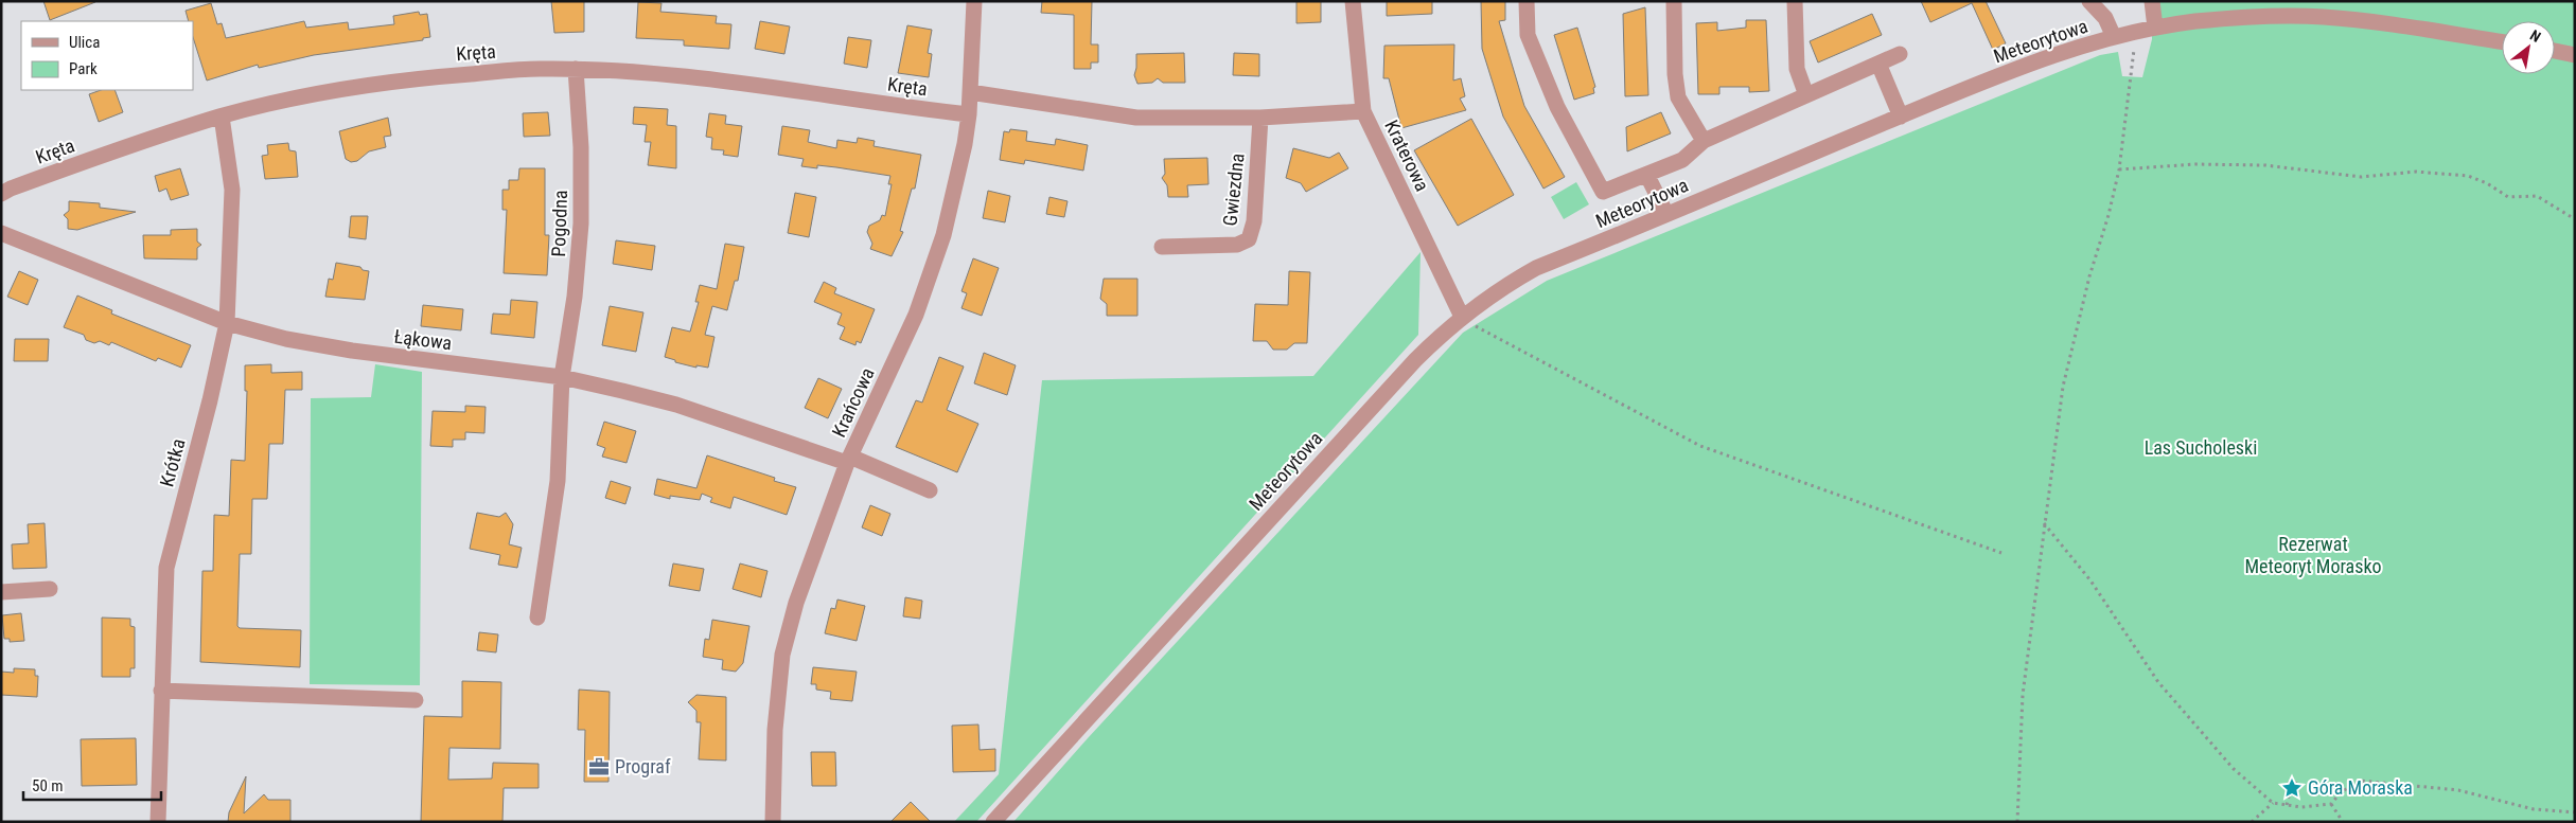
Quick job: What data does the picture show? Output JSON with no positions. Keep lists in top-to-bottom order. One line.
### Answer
{"streets":{"street":["Meteorytowa","Kręta","Kraterowa","Gwiezdna","Pogodna","Łąkowa","Krańcowa","Krótka"]},"crossings":[["Meteorytowa","Kraterowa"],["Kręta","Pogodna"],["Kręta","Krańcowa"],["Kręta","Krótka"],["Pogodna","Łąkowa"],["Łąkowa","Krańcowa"],["Łąkowa","Krótka"]],"parks":["Las Sucholeski","Rezerwat Meteoryt Morasko"],"places":{"office":["Prograf"],"place":["Góra Moraska"]},"legend":["Ulica","Park"],"scale_bar":"50 m","north":"top right"}
